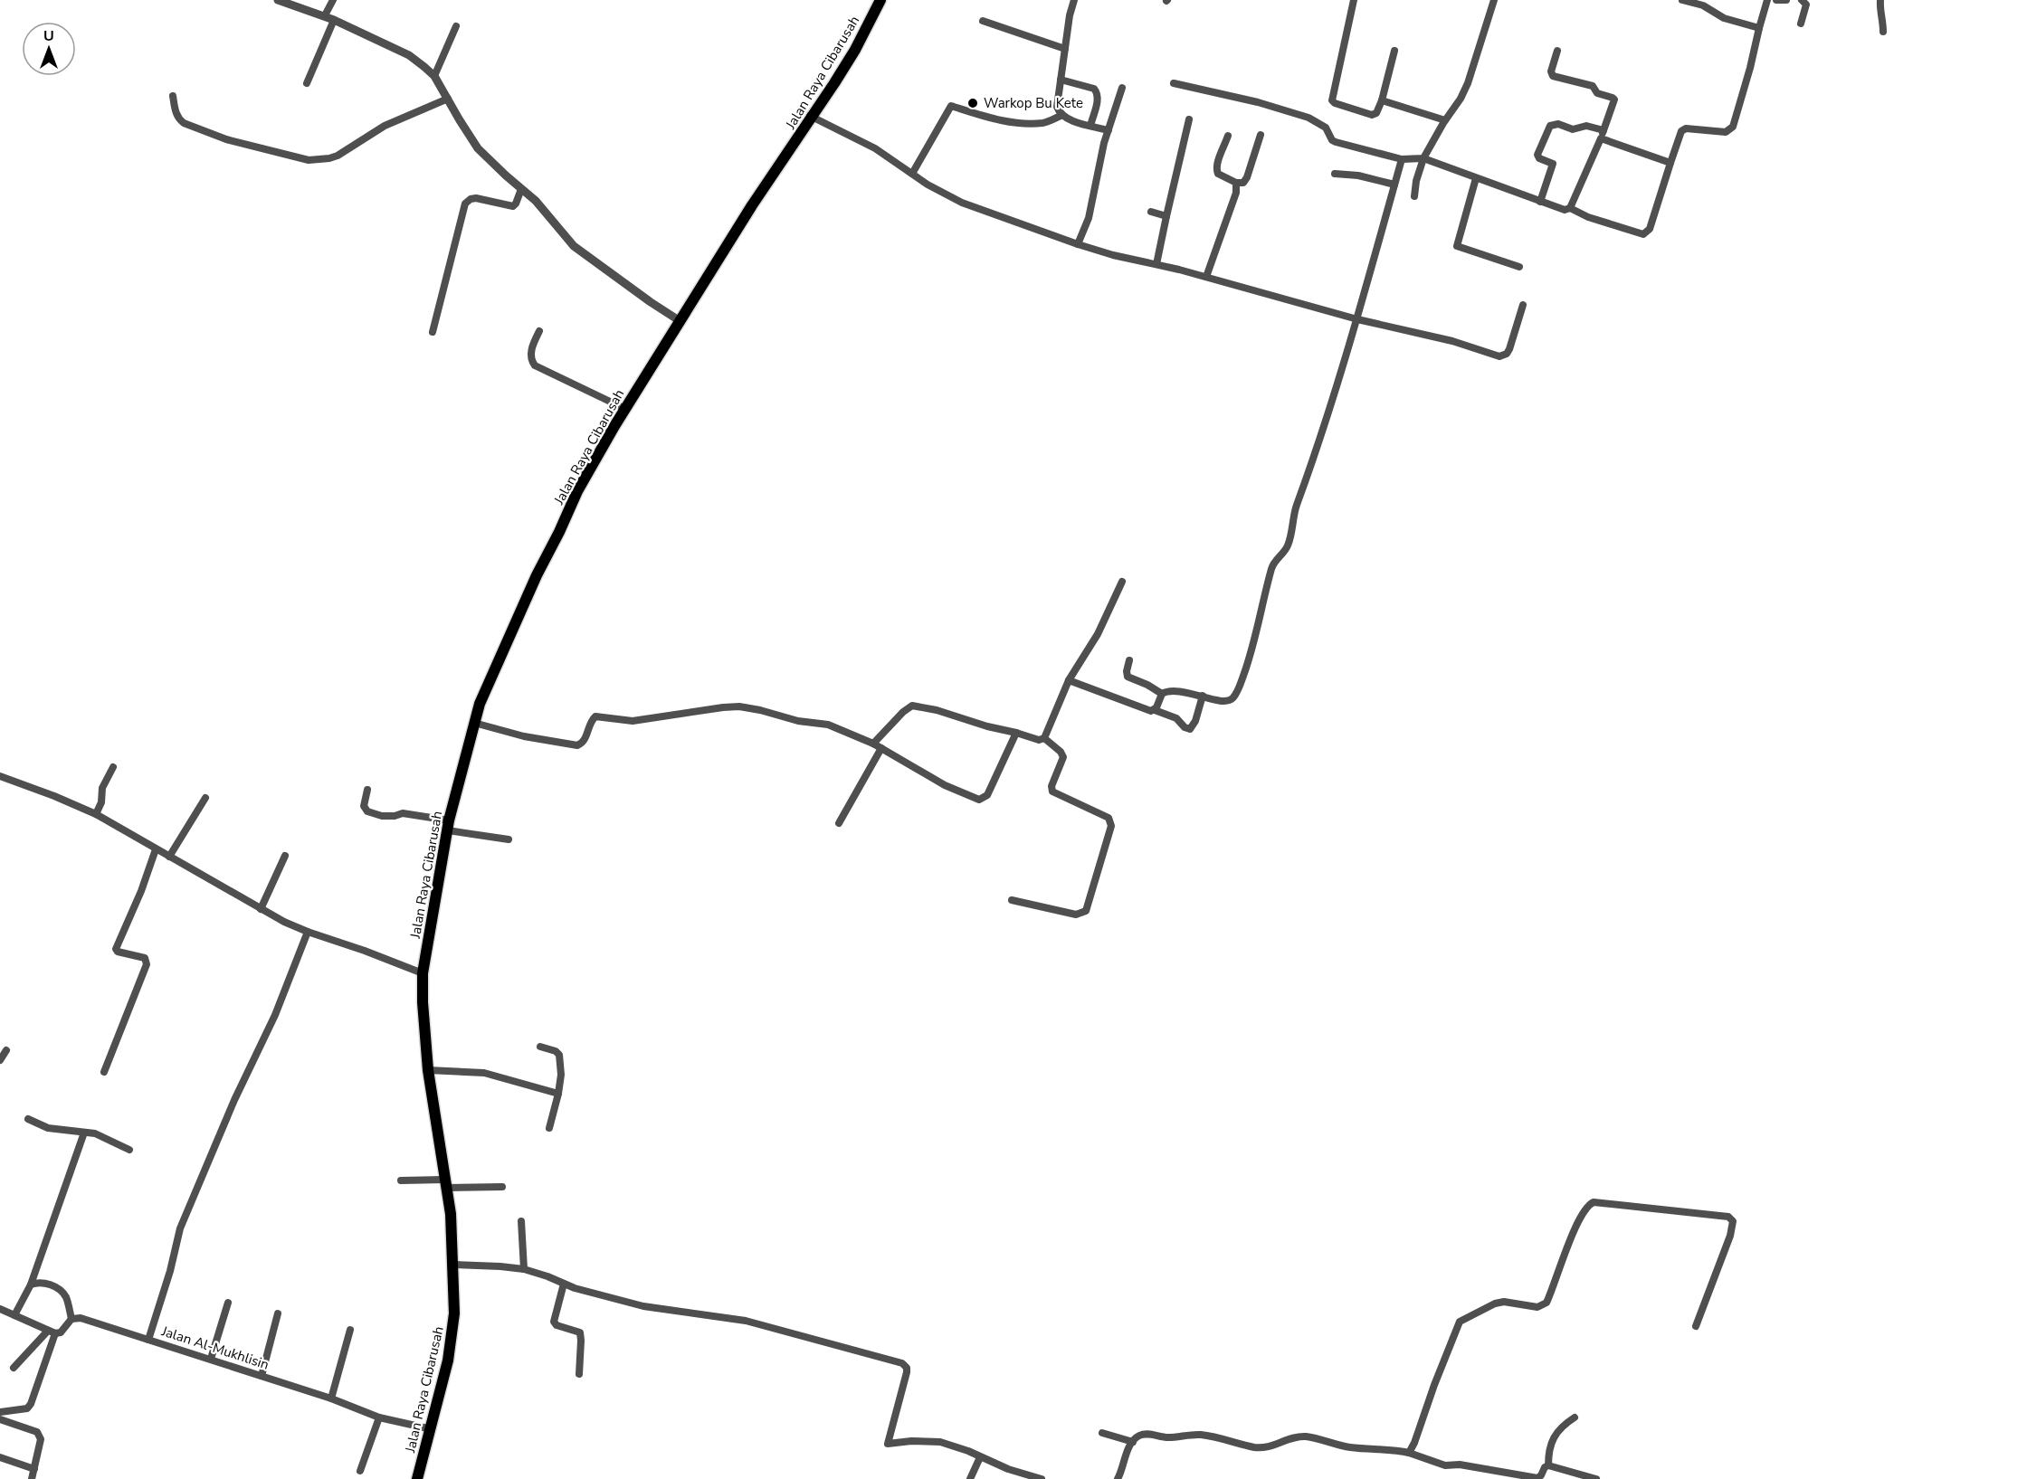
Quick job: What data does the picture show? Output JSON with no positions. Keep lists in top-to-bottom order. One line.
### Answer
{"streets":{"main road":["Jalan Raya Cibarusah"],"street":["Jalan Al-Mukhlisin"]},"crossings":[["Jalan Raya Cibarusah","Jalan Al-Mukhlisin"]],"places":["Warkop Bu Kete"],"north":"top"}
